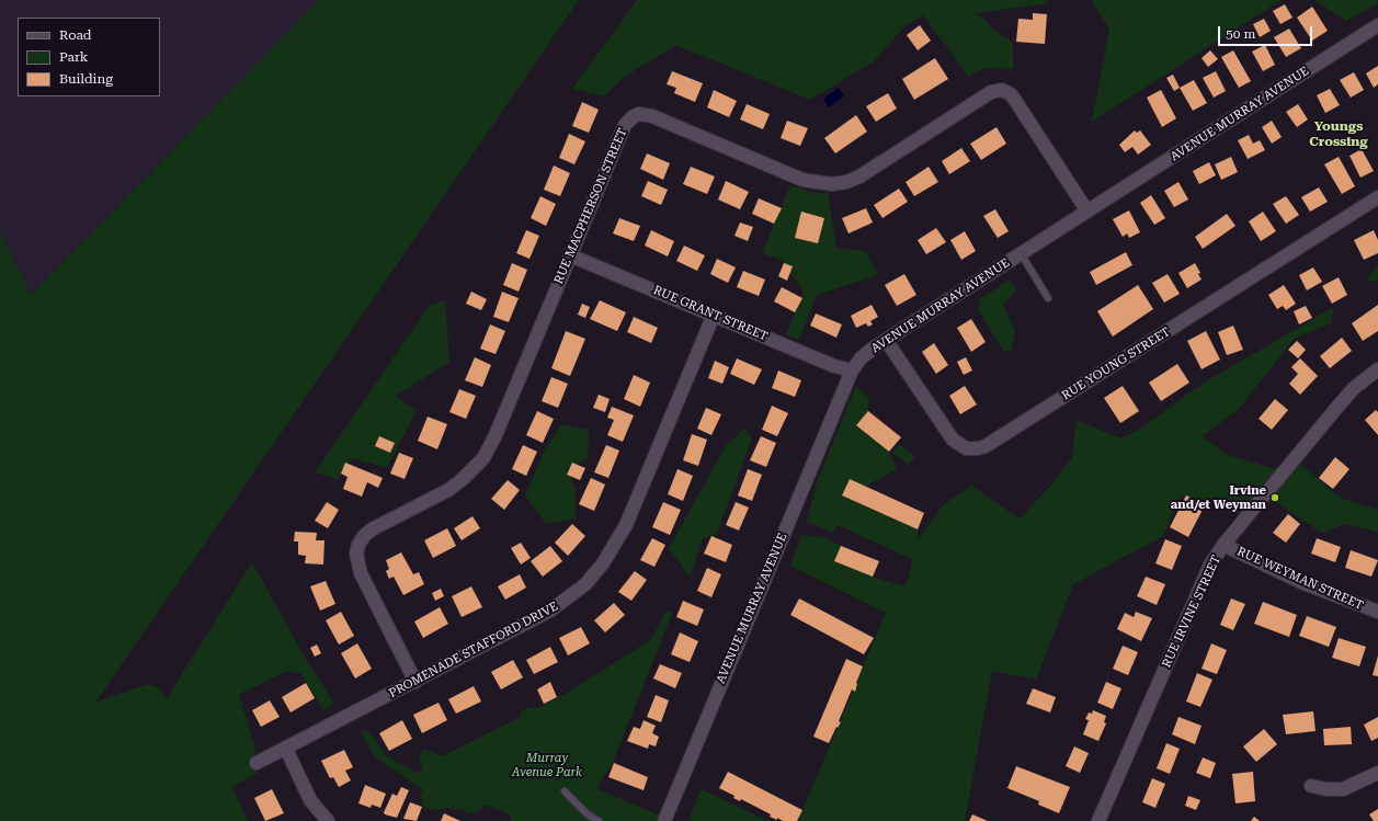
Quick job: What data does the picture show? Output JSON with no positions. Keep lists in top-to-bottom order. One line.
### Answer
{"streets":{"street":["AVENUE MURRAY AVENUE","RUE MACPHERSON STREET","RUE GRANT STREET","RUE YOUNG STREET","RUE WEYMAN STREET","RUE IRVINE STREET","PROMENADE STAFFORD DRIVE"]},"crossings":[["AVENUE MURRAY AVENUE","RUE MACPHERSON STREET"],["AVENUE MURRAY AVENUE","RUE GRANT STREET"],["AVENUE MURRAY AVENUE","RUE YOUNG STREET"],["RUE MACPHERSON STREET","RUE GRANT STREET"],["RUE MACPHERSON STREET","PROMENADE STAFFORD DRIVE"],["RUE GRANT STREET","PROMENADE STAFFORD DRIVE"],["RUE WEYMAN STREET","RUE IRVINE STREET"]],"districts":["Youngs Crossing"],"parks":["Murray Avenue Park"],"places":["Irvine and/et Weyman"],"legend":["Road","Park","Building"],"scale_bar":"50 m"}
